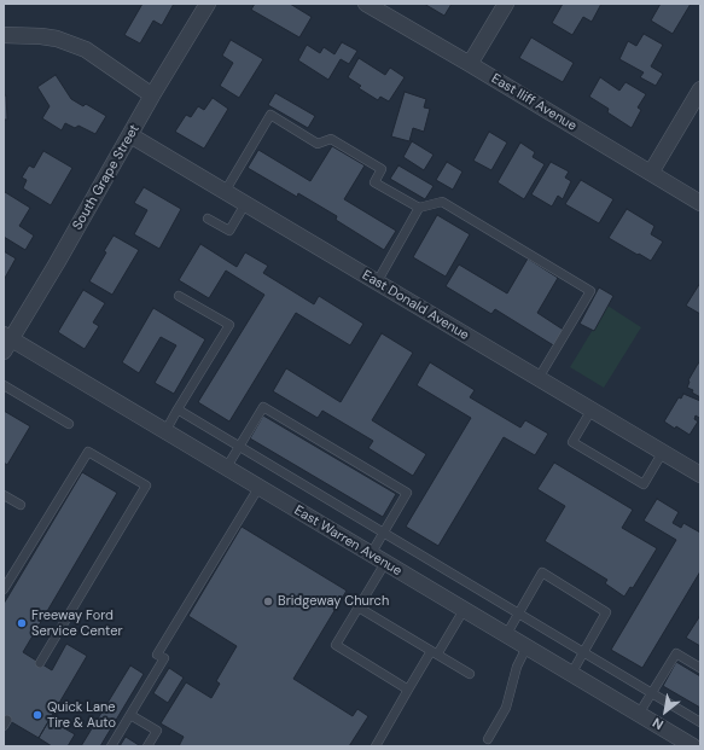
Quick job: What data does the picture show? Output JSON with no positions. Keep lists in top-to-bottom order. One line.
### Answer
{"streets":{"street":["East Iliff Avenue","South Grape Street","East Donald Avenue","East Warren Avenue"]},"crossings":[["South Grape Street","East Donald Avenue"],["South Grape Street","East Warren Avenue"]],"places":["Bridgeway Church","Freeway Ford Service Center","Quick Lane Tire & Auto"],"north":"bottom left"}
